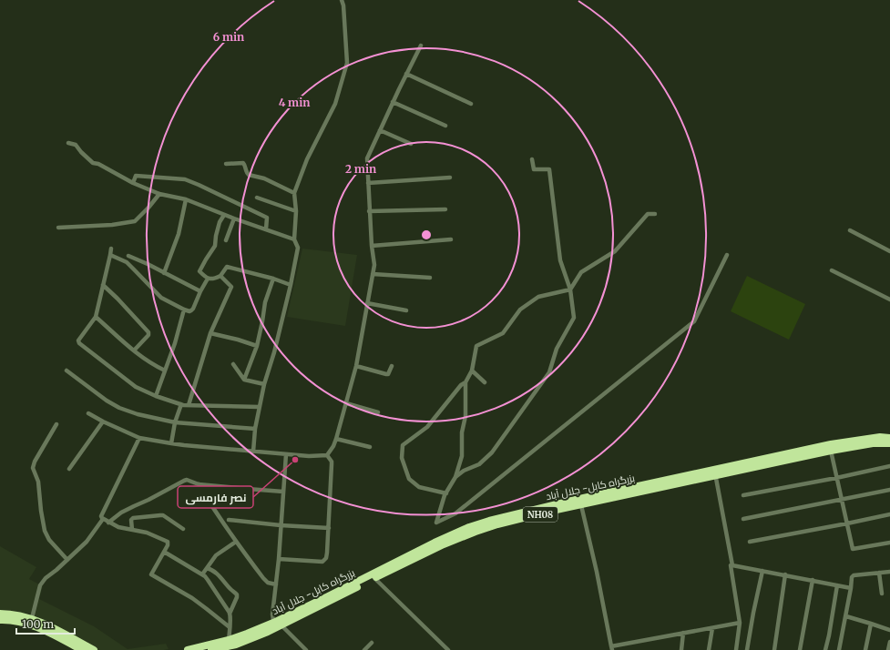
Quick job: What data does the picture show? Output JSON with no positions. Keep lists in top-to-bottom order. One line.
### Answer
{"streets":{"highway":["بزرگراه کابل- جلال آباد","NH08"]},"places":["نصر فارمسی"],"scale_bar":"100 m","rings":["6 min","4 min","2 min"]}
